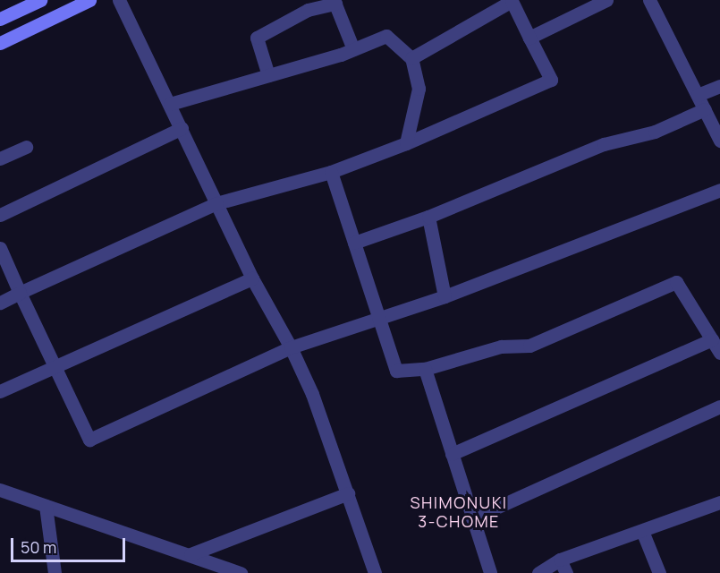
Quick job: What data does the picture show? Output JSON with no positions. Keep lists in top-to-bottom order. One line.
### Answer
{"districts":["SHIMONUKI 3-CHOME"],"scale_bar":"50 m"}
